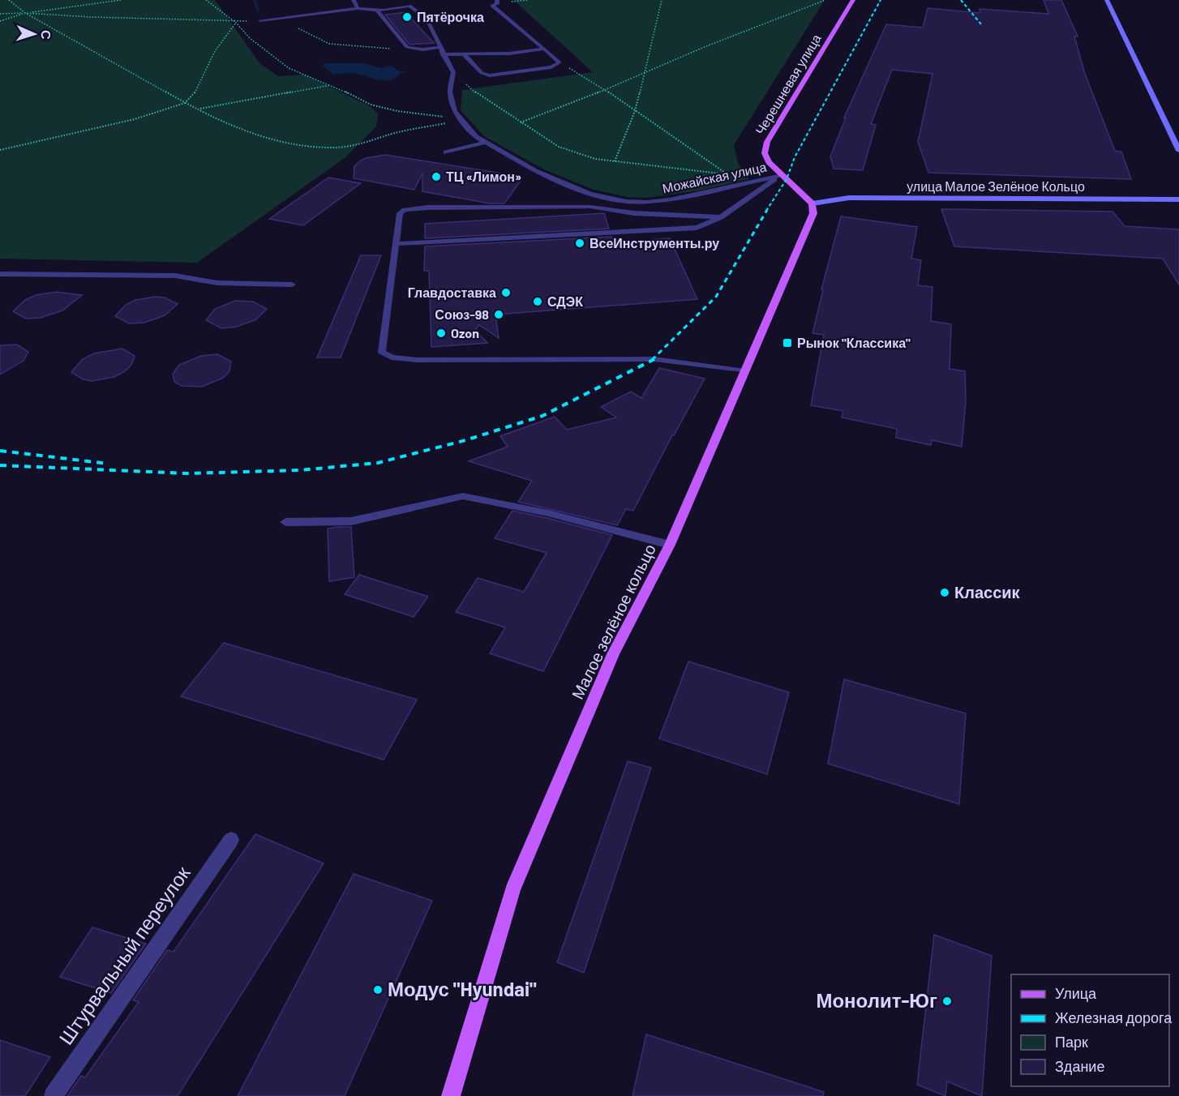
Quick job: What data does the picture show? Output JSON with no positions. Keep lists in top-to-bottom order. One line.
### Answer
{"streets":{"main road":["Черешневая улица","Малое зелёное кольцо"],"street":["улица Малое Зелёное Кольцо","Штурвальный переулок"],"lane":["Можайская улица"]},"crossings":[["Черешневая улица","Можайская улица"],["улица Малое Зелёное Кольцо","Малое зелёное кольцо"]],"places":{"other":["Пятёрочка","ТЦ «Лимон»","ВсеИнструменты.ру","Главдоставка","СДЭК","Союз-98","Ozon","Классик","Модус \"Hyundai\"","Монолит-Юг"],"transit":["Рынок \"Классика\""]},"legend":["Улица","Железная дорога","Парк","Здание"],"north":"right"}
